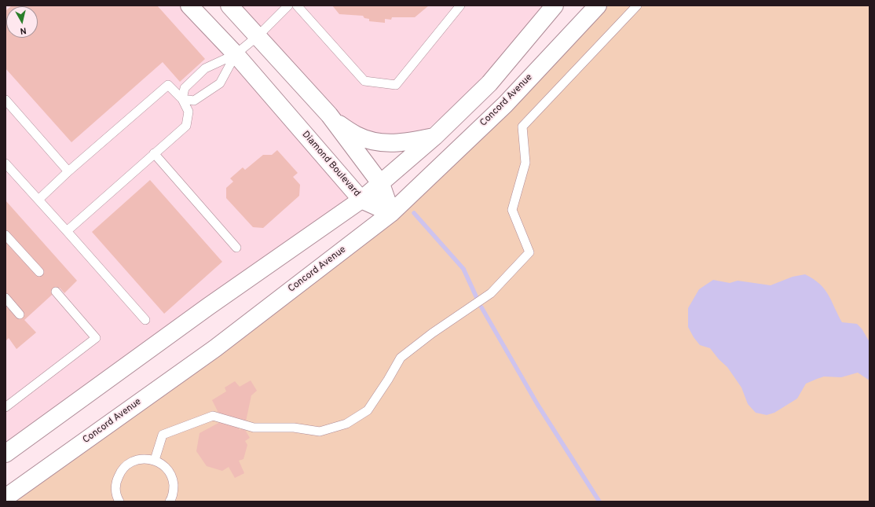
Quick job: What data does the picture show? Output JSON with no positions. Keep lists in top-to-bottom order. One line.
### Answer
{"streets":{"main road":["Concord Avenue","Diamond Boulevard"]},"crossings":[["Concord Avenue","Diamond Boulevard"]],"north":"bottom"}
